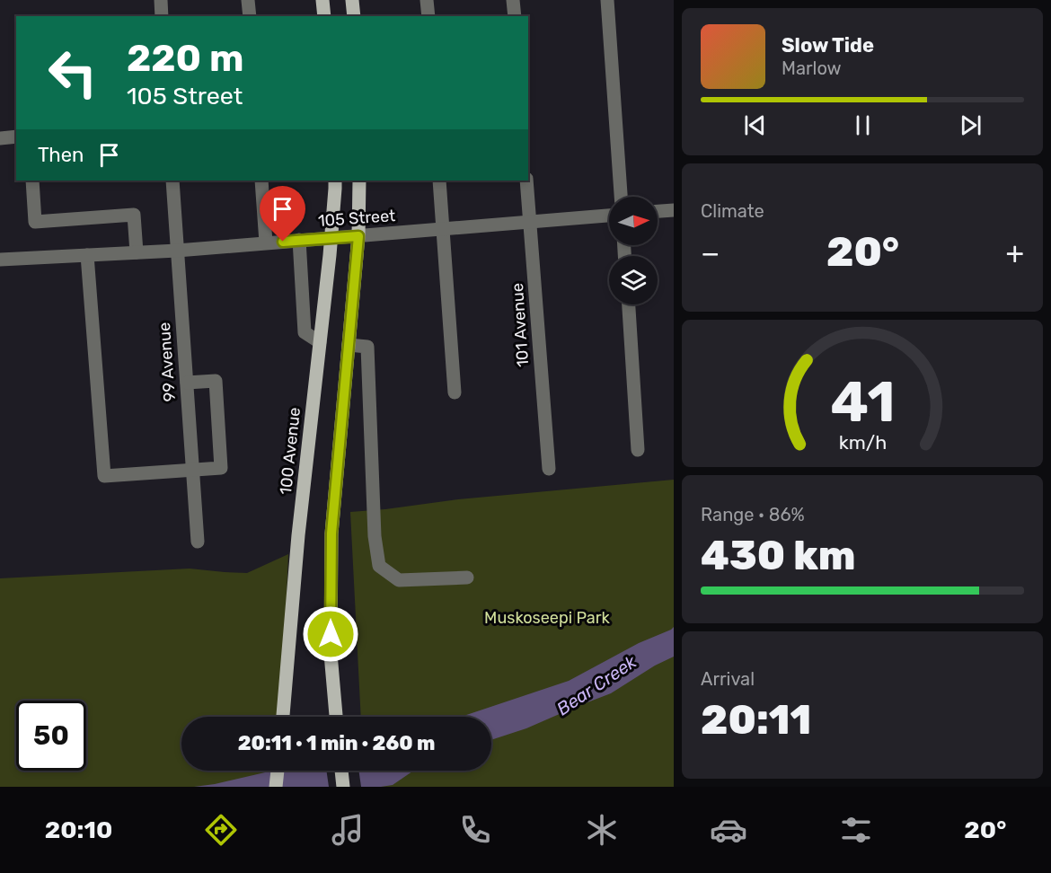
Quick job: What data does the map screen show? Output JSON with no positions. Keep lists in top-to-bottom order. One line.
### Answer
{"streets":{"main road":["100 Avenue"],"street":["105 Street","101 Avenue","99 Avenue"]},"crossings":[["105 Street","101 Avenue"],["105 Street","99 Avenue"],["105 Street","100 Avenue"]],"water":["Bear Creek"],"parks":["Muskoseepi Park"],"north":"right","page":{"turn":["220 m","105 Street"],"song":["Slow Tide","Marlow"],"then":"Then","tile":["Climate",["Range · 86%","430 km"],["Arrival","20:11"]],"heat":["−","20°","+"],"limit":"50","trip":"20:11 · 1 min · 260 m","tabs":["20:10","20°"],"gauge":["41","km/h"]}}
